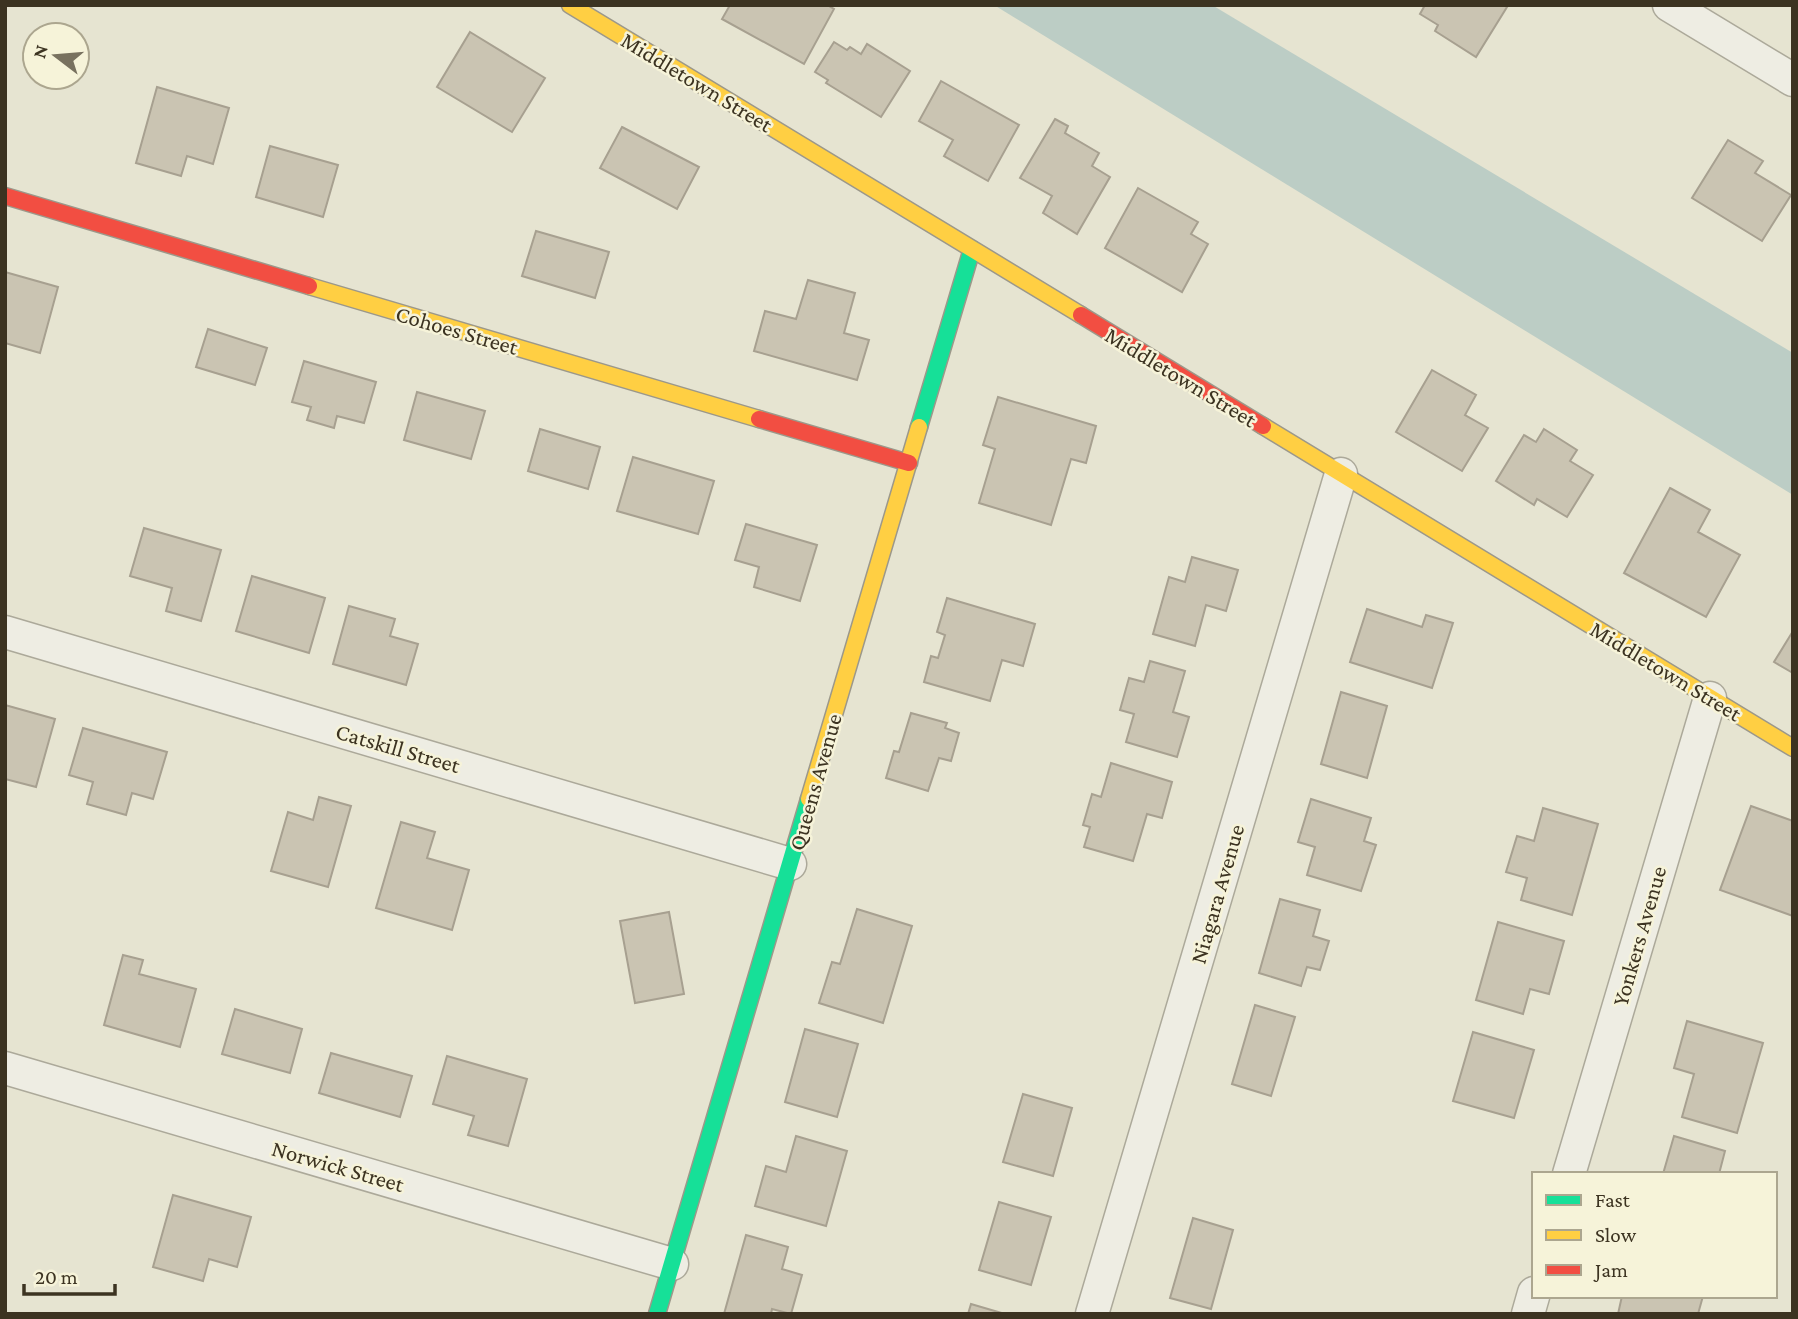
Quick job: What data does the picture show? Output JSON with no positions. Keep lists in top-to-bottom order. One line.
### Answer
{"streets":{"street":["Middletown Street","Cohoes Street","Catskill Street","Queens Avenue","Niagara Avenue","Yonkers Avenue","Norwick Street"]},"crossings":[["Middletown Street","Queens Avenue"],["Middletown Street","Niagara Avenue"],["Middletown Street","Yonkers Avenue"],["Cohoes Street","Queens Avenue"],["Catskill Street","Queens Avenue"],["Queens Avenue","Norwick Street"]],"legend":["Fast","Slow","Jam"],"scale_bar":"20 m","north":"left"}
